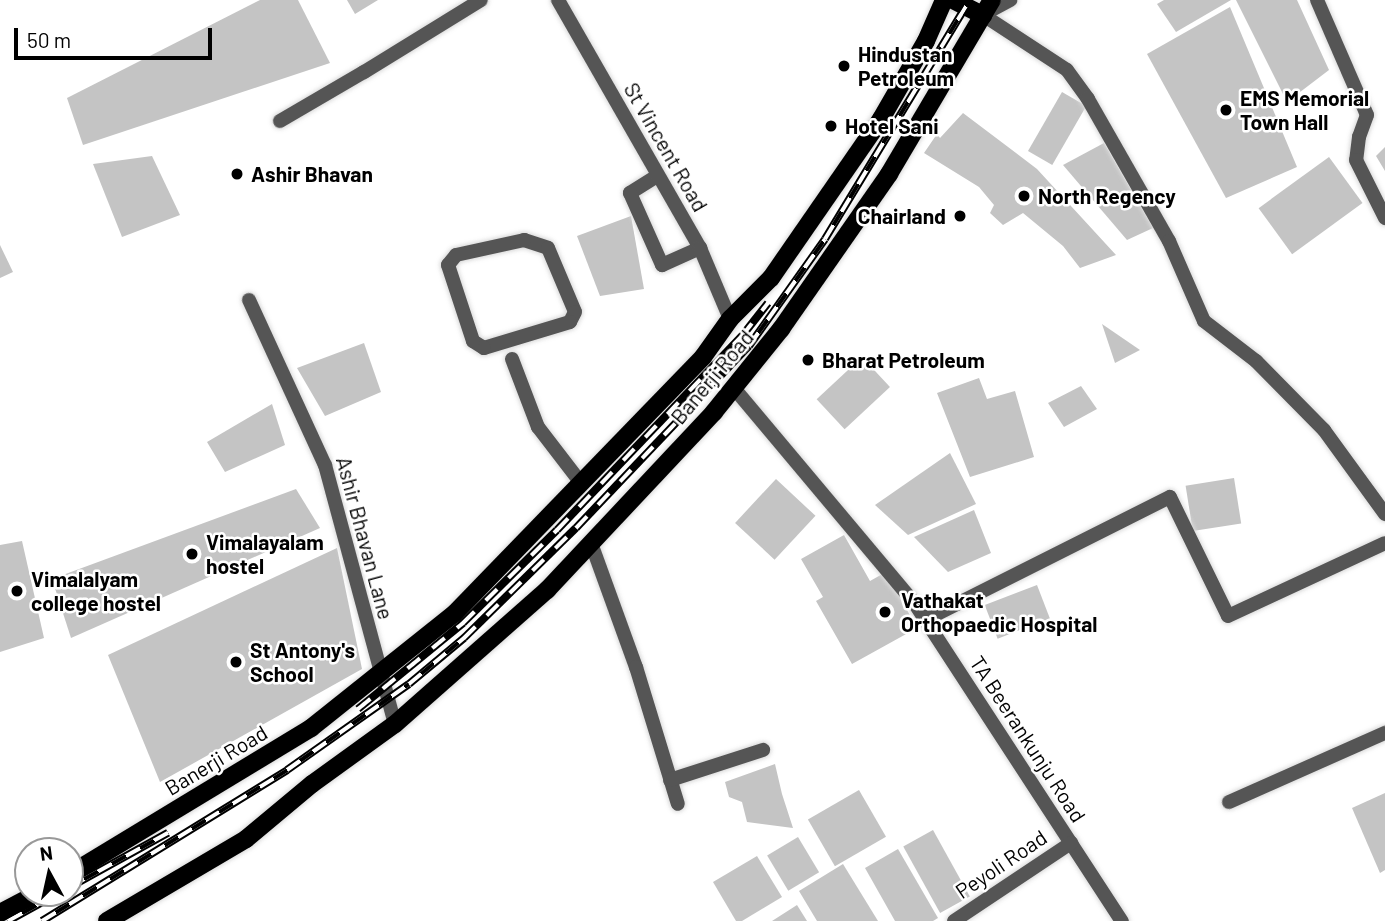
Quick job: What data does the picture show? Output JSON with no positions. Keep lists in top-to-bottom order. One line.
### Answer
{"streets":{"main road":["Banerji Road"],"street":["St Vincent Road","Ashir Bhavan Lane","TA Beerankunju Road","Peyoli Road"]},"crossings":[["St Vincent Road","Banerji Road"],["Banerji Road","Ashir Bhavan Lane"],["Banerji Road","TA Beerankunju Road"],["TA Beerankunju Road","Peyoli Road"]],"places":["Hindustan Petroleum","EMS Memorial Town Hall","Hotel Sani","Ashir Bhavan","North Regency","Chairland","Bharat Petroleum","Vimalayalam hostel","Vimalalyam college hostel","Vathakat Orthopaedic Hospital","St Antony's School"],"scale_bar":"50 m","north":"top"}
